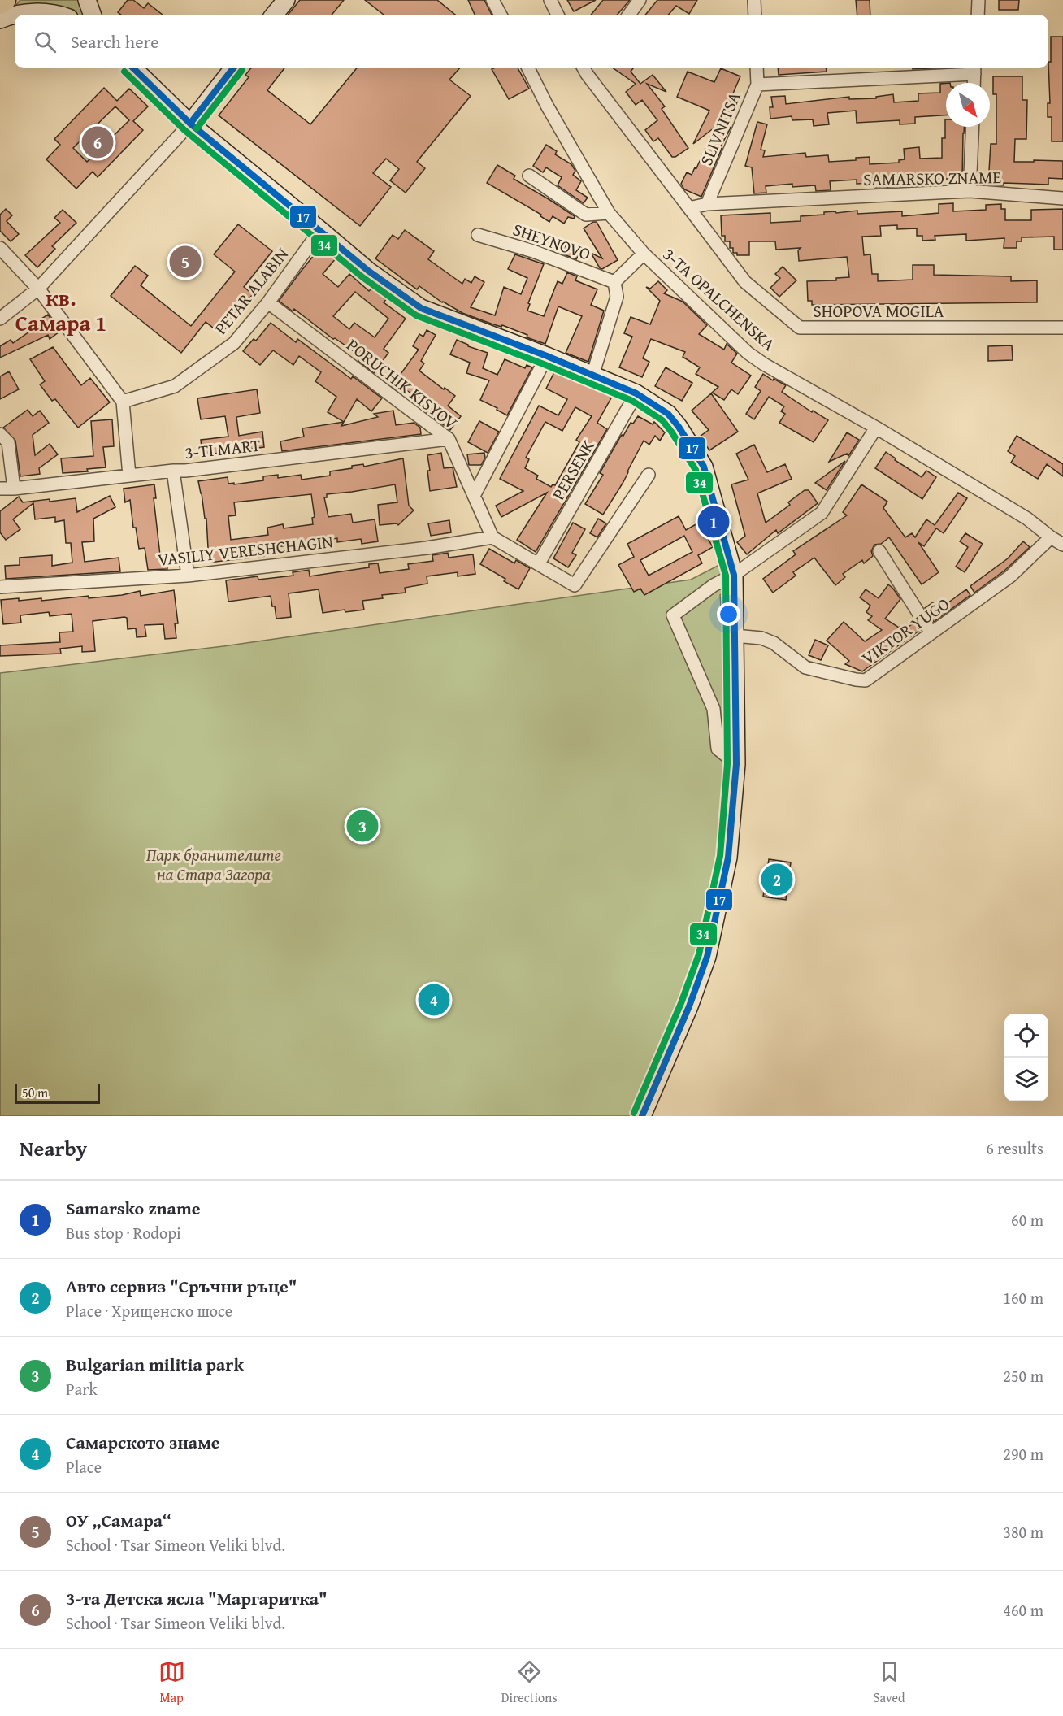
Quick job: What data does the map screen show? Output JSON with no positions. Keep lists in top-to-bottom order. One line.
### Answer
{"streets":{"street":["SLIVNITSA","SAMARSKO ZNAME","SHEYNOVO","PETAR ALABIN","3-TA OPALCHENSKA","SHOPOVA MOGILA","PORUCHIK KISYOV","3-TI MART","PERSENK","VASILIY VERESHCHAGIN","VIKTOR YUGO"]},"crossings":[["SLIVNITSA","SAMARSKO ZNAME"],["SAMARSKO ZNAME","SHOPOVA MOGILA"],["PETAR ALABIN","PORUCHIK KISYOV"],["3-TA OPALCHENSKA","VIKTOR YUGO"],["PORUCHIK KISYOV","3-TI MART"],["PORUCHIK KISYOV","VASILIY VERESHCHAGIN"]],"districts":["кв. Самара 1"],"parks":["Парк бранителите на Стара Загора"],"lines":["transit line 17","transit line 34"],"scale_bar":"50 m","north":"bottom right","page":{"search":"Search here","pins":["6","5","1","3","2","4"],"scale":"50 m","heading":["Nearby","6 results"],"list":[{"mark":"1","name":"Samarsko zname","note":"Bus stop · Rodopi","value":"60 m"},{"mark":"2","name":"Авто сервиз \"Сръчни ръце\"","note":"Place · Хрищенско шосе","value":"160 m"},{"mark":"3","name":"Bulgarian militia park","note":"Park","value":"250 m"},{"mark":"4","name":"Самарското знаме","note":"Place","value":"290 m"},{"mark":"5","name":"ОУ „Самара“","note":"School · Tsar Simeon Veliki blvd.","value":"380 m"},{"mark":"6","name":"3-та Детска ясла \"Маргаритка\"","note":"School · Tsar Simeon Veliki blvd.","value":"460 m"}],"nav":["Map","Directions","Saved"]}}
